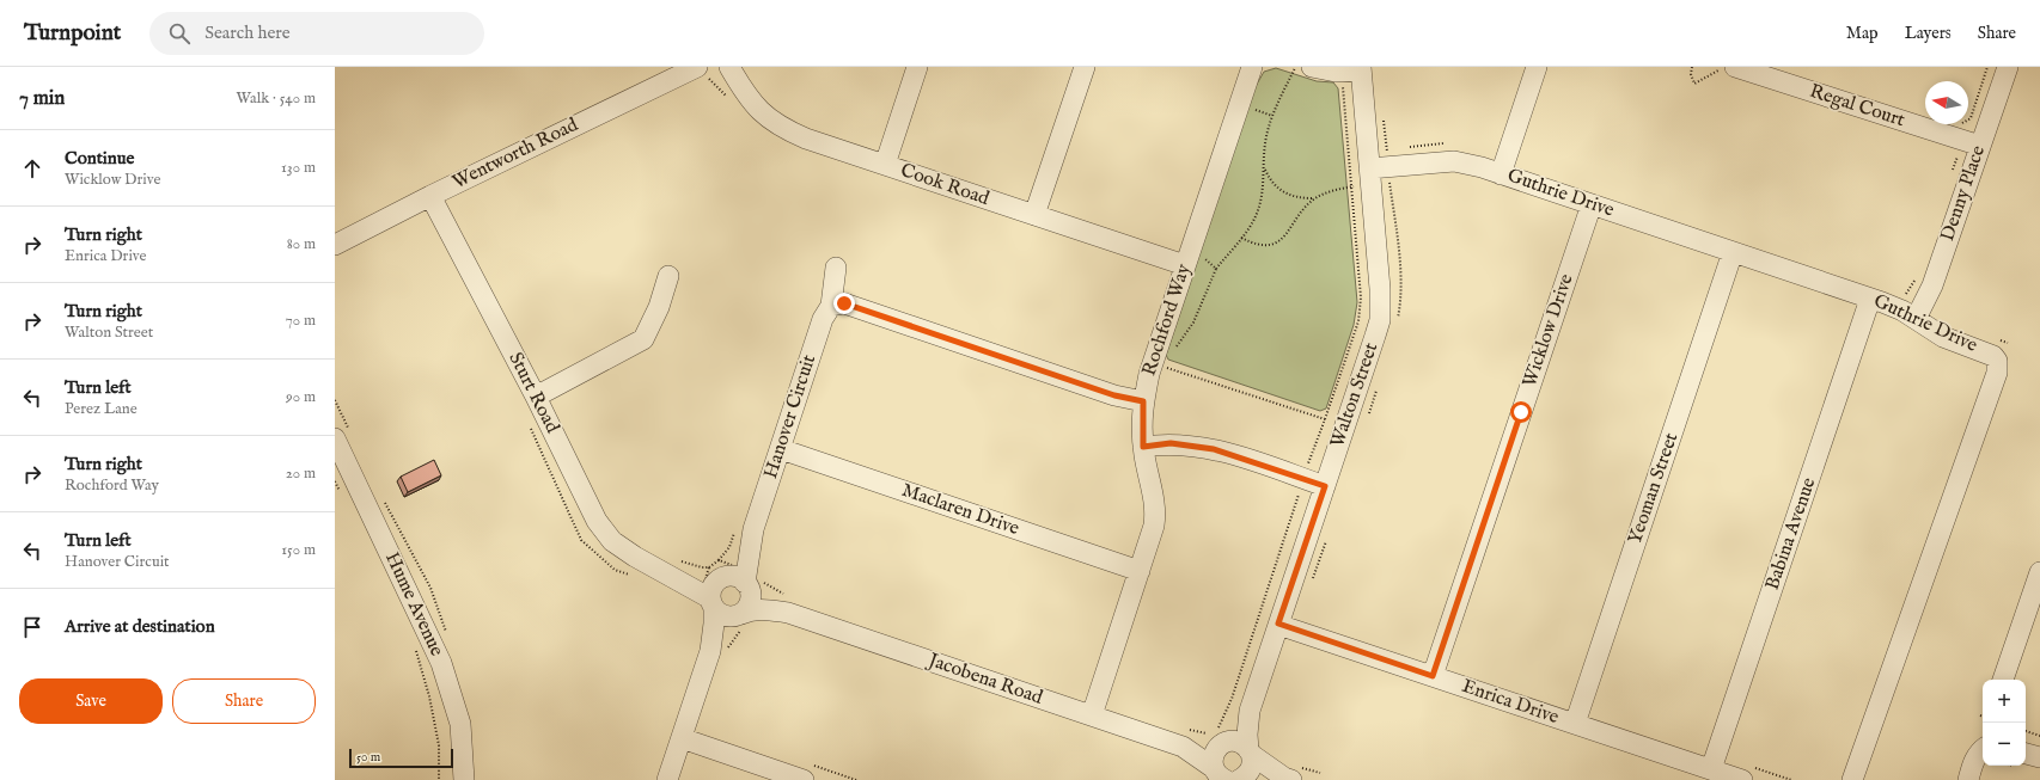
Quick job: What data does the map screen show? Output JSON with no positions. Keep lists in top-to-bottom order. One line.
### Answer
{"streets":{"street":["Regal Court","Wentworth Road","Cook Road","Guthrie Drive","Denny Place","Rochford Way","Wicklow Drive","Sturt Road","Walton Street","Hanover Circuit","Yeoman Street","Maclaren Drive","Babina Avenue","Hume Avenue","Jacobena Road","Enrica Drive"]},"crossings":[["Regal Court","Denny Place"],["Wentworth Road","Sturt Road"],["Cook Road","Rochford Way"],["Guthrie Drive","Denny Place"],["Guthrie Drive","Wicklow Drive"],["Guthrie Drive","Walton Street"],["Guthrie Drive","Yeoman Street"],["Guthrie Drive","Babina Avenue"],["Rochford Way","Maclaren Drive"],["Rochford Way","Jacobena Road"],["Wicklow Drive","Enrica Drive"],["Sturt Road","Hanover Circuit"],["Sturt Road","Jacobena Road"],["Walton Street","Jacobena Road"],["Walton Street","Enrica Drive"],["Hanover Circuit","Maclaren Drive"],["Hanover Circuit","Jacobena Road"],["Yeoman Street","Enrica Drive"],["Babina Avenue","Enrica Drive"]],"scale_bar":"50 m","north":"left","page":{"header":"Turnpoint","search":"Search here","nav":["Map","Layers","Share"],"heading":["7 min","Walk · 540 m"],"list":[["Continue","Wicklow Drive","130 m"],["Turn right","Enrica Drive","80 m"],["Turn right","Walton Street","70 m"],["Turn left","Perez Lane","90 m"],["Turn right","Rochford Way","20 m"],["Turn left","Hanover Circuit","150 m"],"Arrive at destination"],"buttons":["Save","Share"],"map_buttons":["+","−"],"scale":"50 m"}}
